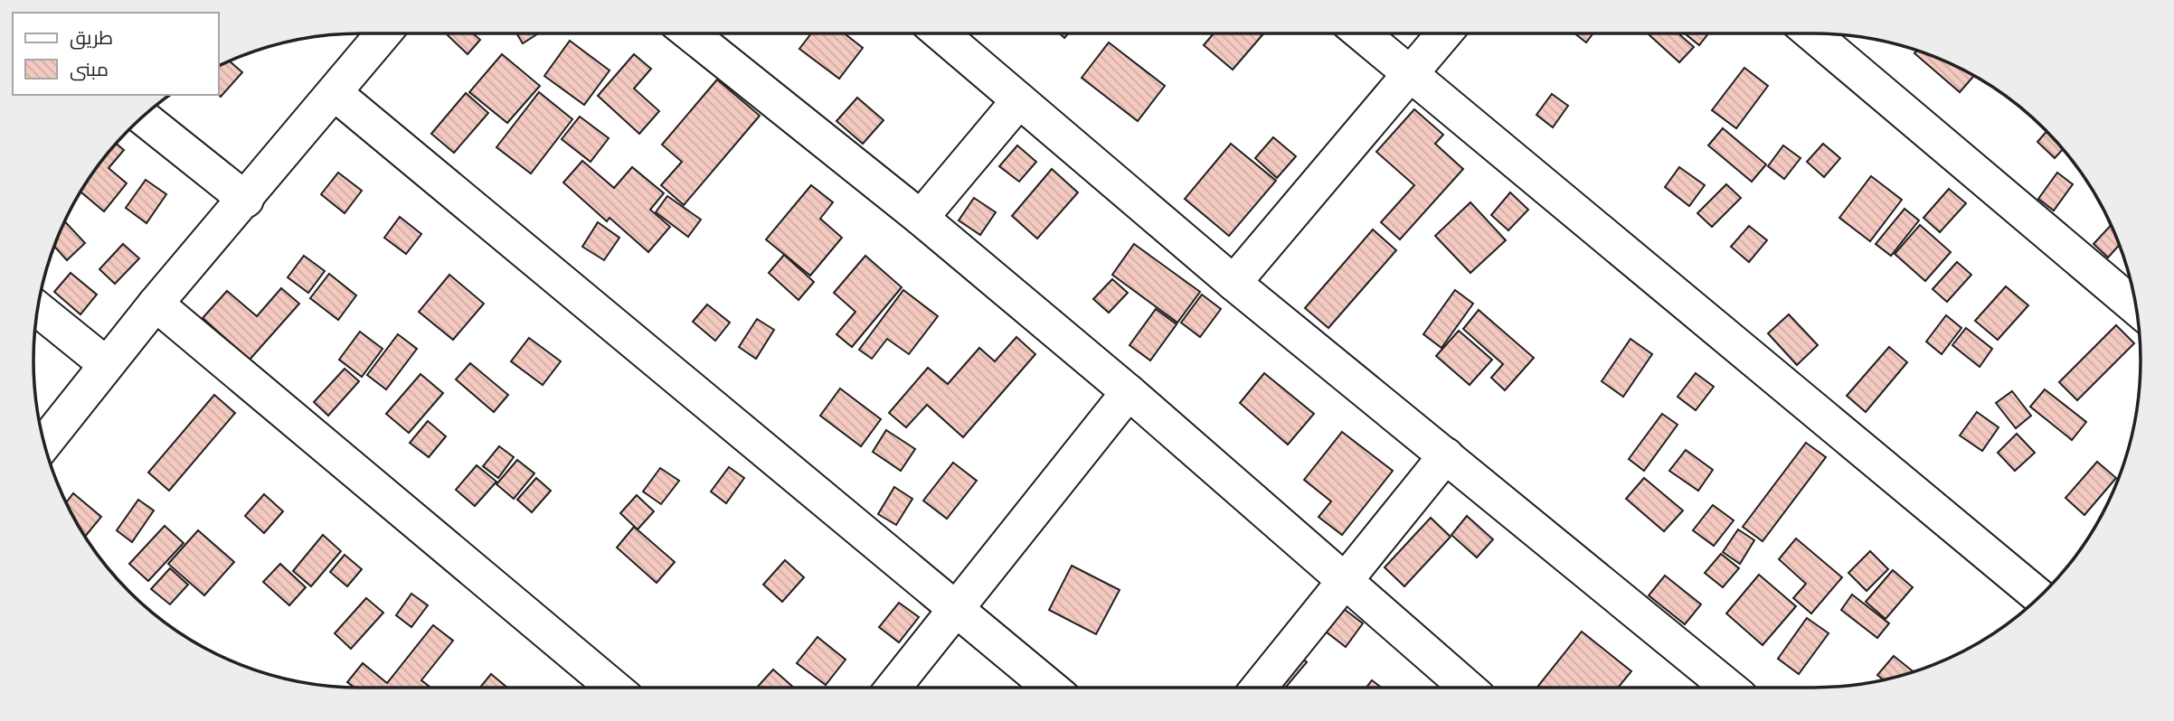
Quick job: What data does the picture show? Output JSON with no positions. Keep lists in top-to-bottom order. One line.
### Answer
{"legend":["طريق","مبنى"]}
